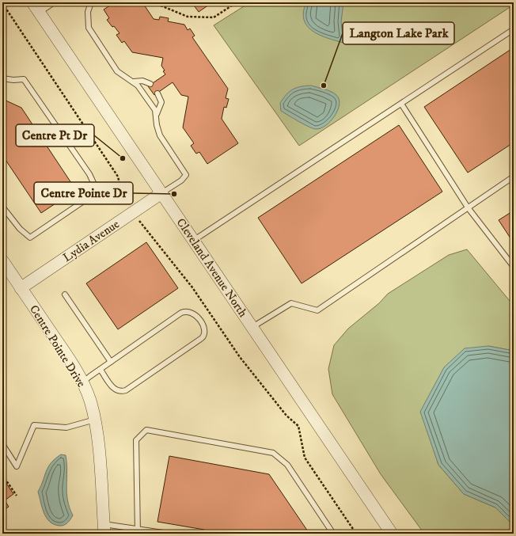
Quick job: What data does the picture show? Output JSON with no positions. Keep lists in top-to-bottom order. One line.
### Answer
{"streets":{"street":["Lydia Avenue","Cleveland Avenue North","Centre Pointe Drive"]},"crossings":[["Lydia Avenue","Cleveland Avenue North"],["Lydia Avenue","Centre Pointe Drive"]],"places":["Langton Lake Park","Centre Pt Dr","Centre Pointe Dr"]}
